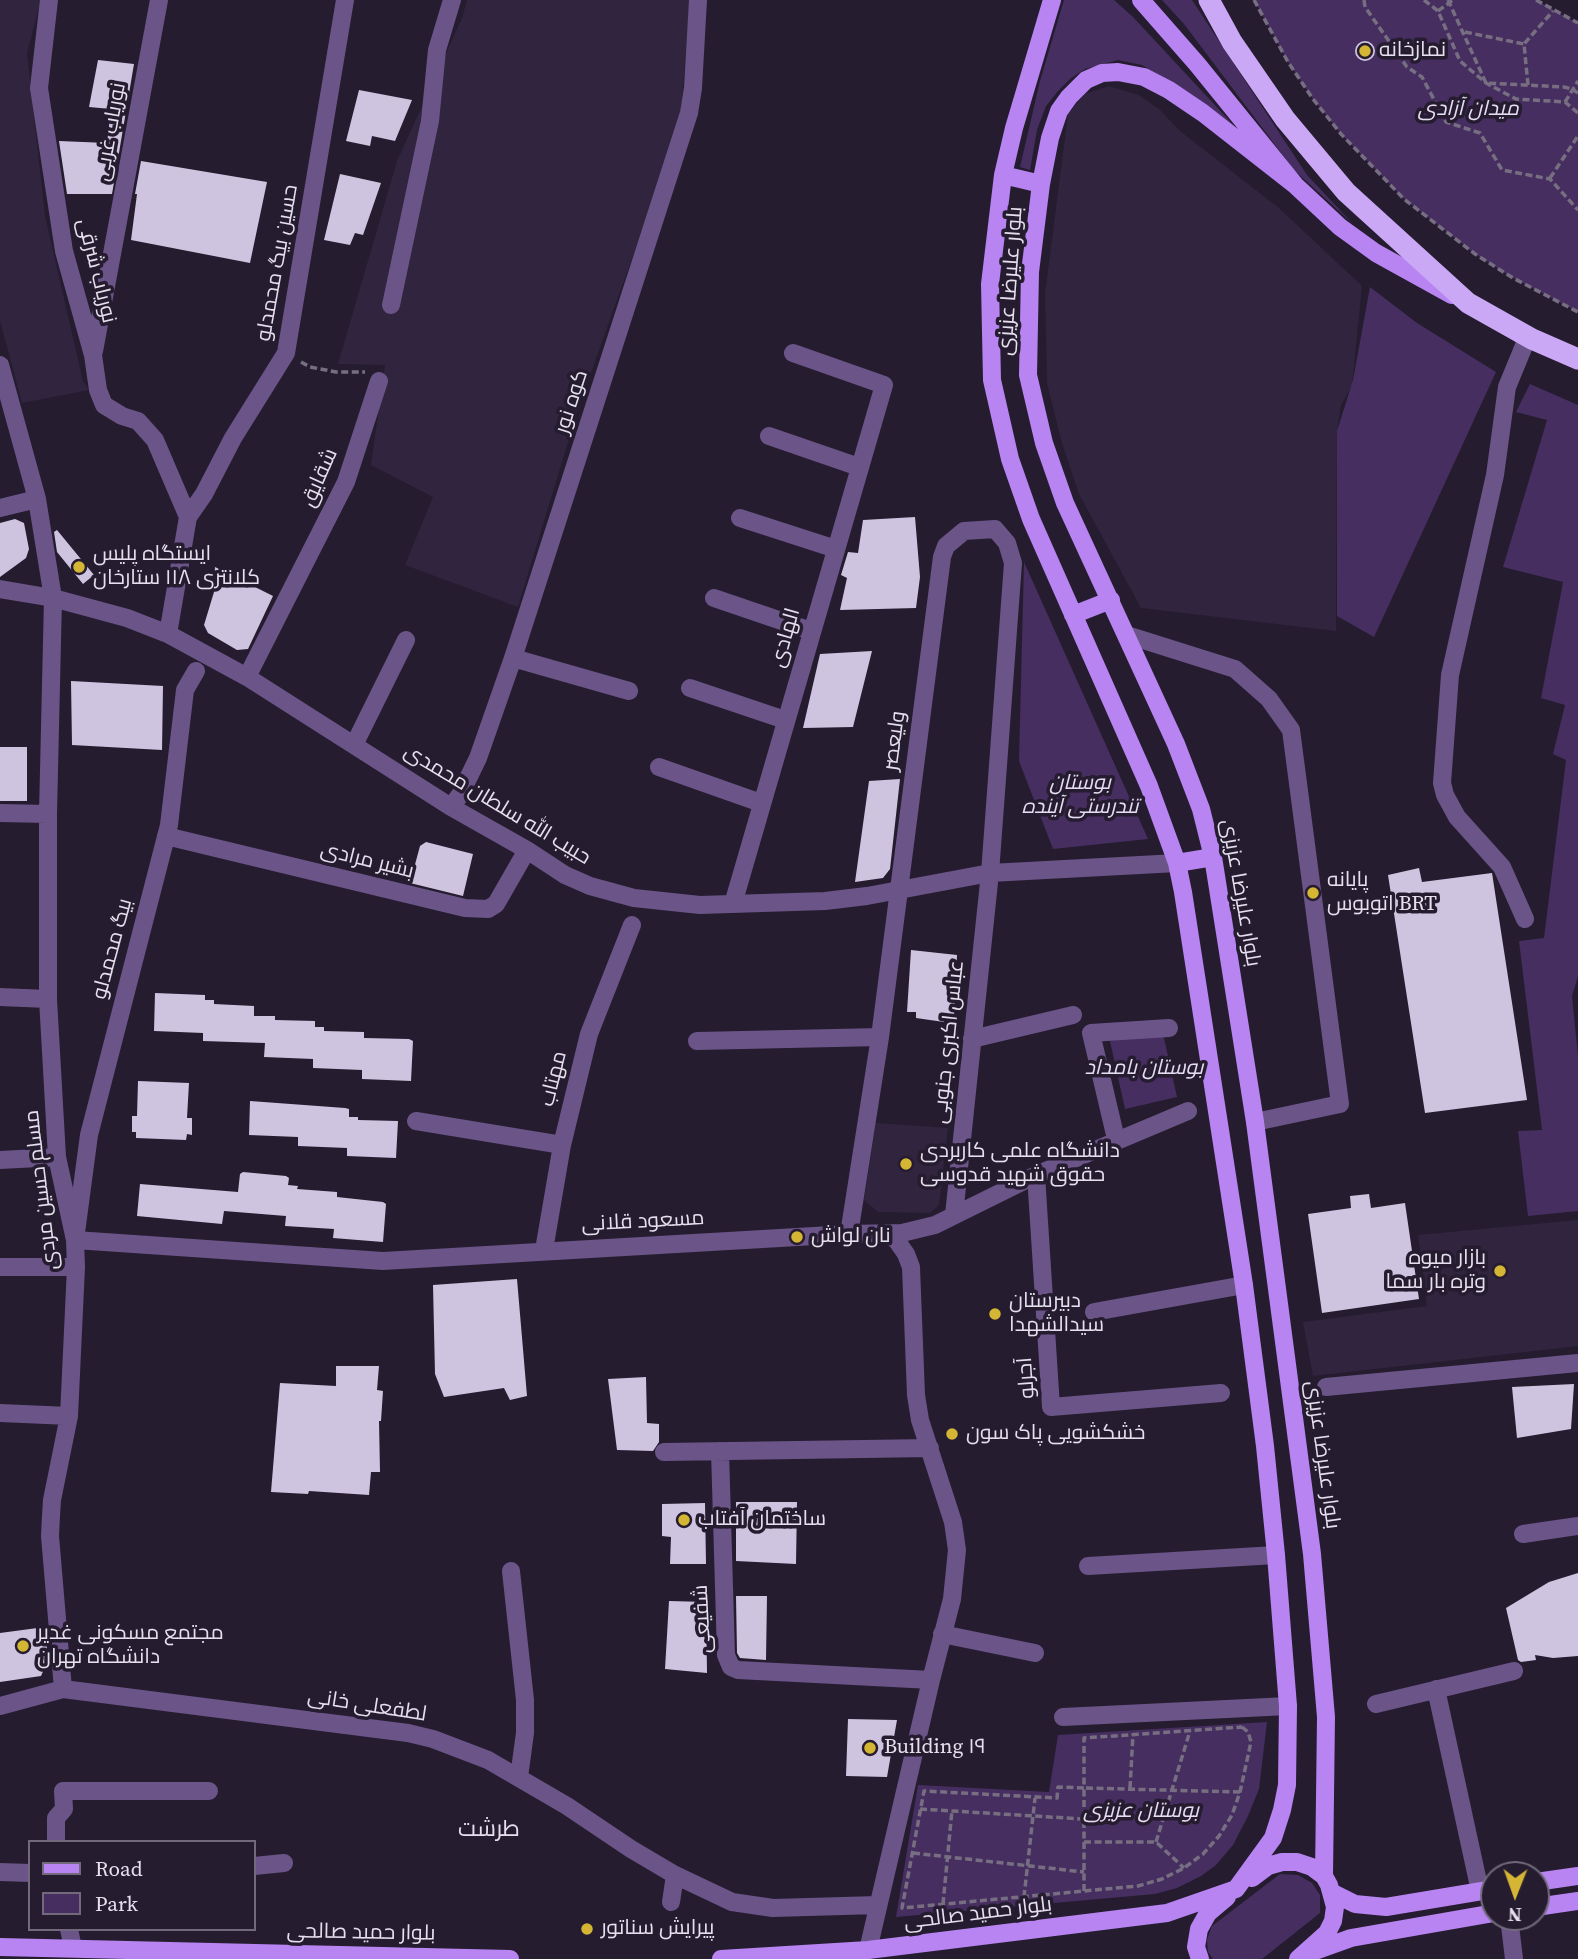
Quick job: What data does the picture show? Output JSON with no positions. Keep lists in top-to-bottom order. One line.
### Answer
{"streets":{"main road":["بلوار علیرضا عزیزی","بلوار حمید صالحی"],"street":["نوریاب غربی","حسین بیگ محمدلو","نوریاب شرقی","کوه نور","شقایق","الهادی","ولیعصر","حبیب الله سلطان محمدی","بشیر مرادی","بیگ محمدلو","عباس اکبری جنوبی","مهتاب","مسلم حسین مردی","مسعود قلانی","آجرلو","شفیعی","لطفعلی خانی"]},"crossings":[["نوریاب غربی","نوریاب شرقی"],["حسین بیگ محمدلو","نوریاب شرقی"],["حسین بیگ محمدلو","حبیب الله سلطان محمدی"],["بلوار علیرضا عزیزی","حبیب الله سلطان محمدی"],["بلوار علیرضا عزیزی","بلوار حمید صالحی"],["کوه نور","حبیب الله سلطان محمدی"],["شقایق","حبیب الله سلطان محمدی"],["الهادی","حبیب الله سلطان محمدی"],["ولیعصر","حبیب الله سلطان محمدی"],["ولیعصر","عباس اکبری جنوبی"],["ولیعصر","مسعود قلانی"],["حبیب الله سلطان محمدی","بشیر مرادی"],["حبیب الله سلطان محمدی","عباس اکبری جنوبی"],["حبیب الله سلطان محمدی","مسلم حسین مردی"],["بشیر مرادی","بیگ محمدلو"],["بیگ محمدلو","مسلم حسین مردی"],["بیگ محمدلو","مسعود قلانی"],["عباس اکبری جنوبی","مسعود قلانی"],["مهتاب","مسعود قلانی"],["مسلم حسین مردی","مسعود قلانی"],["مسلم حسین مردی","لطفعلی خانی"],["مسعود قلانی","آجرلو"]],"districts":["طرشت"],"parks":["میدان آزادی","بوستان تندرستی آینده","بوستان بامداد","بوستان عزیزی"],"places":["نمازخانه","ایستگاه پلیس کلانتری ۱۱۸ ستارخان","پایانه اتوبوس BRT","دانشگاه علمی کاربردی حقوق شهید قدوسی","نان لواش","بازار میوه وتره بار سما","دبيرستان سیدالشهدا","خشکشویی پاک سون","ساختمان آفتاب","مجتمع مسکونی غدیر دانشگاه تهران","Building ۱۹","پیرایش سناتور"],"legend":["Road","Park"],"north":"bottom"}
